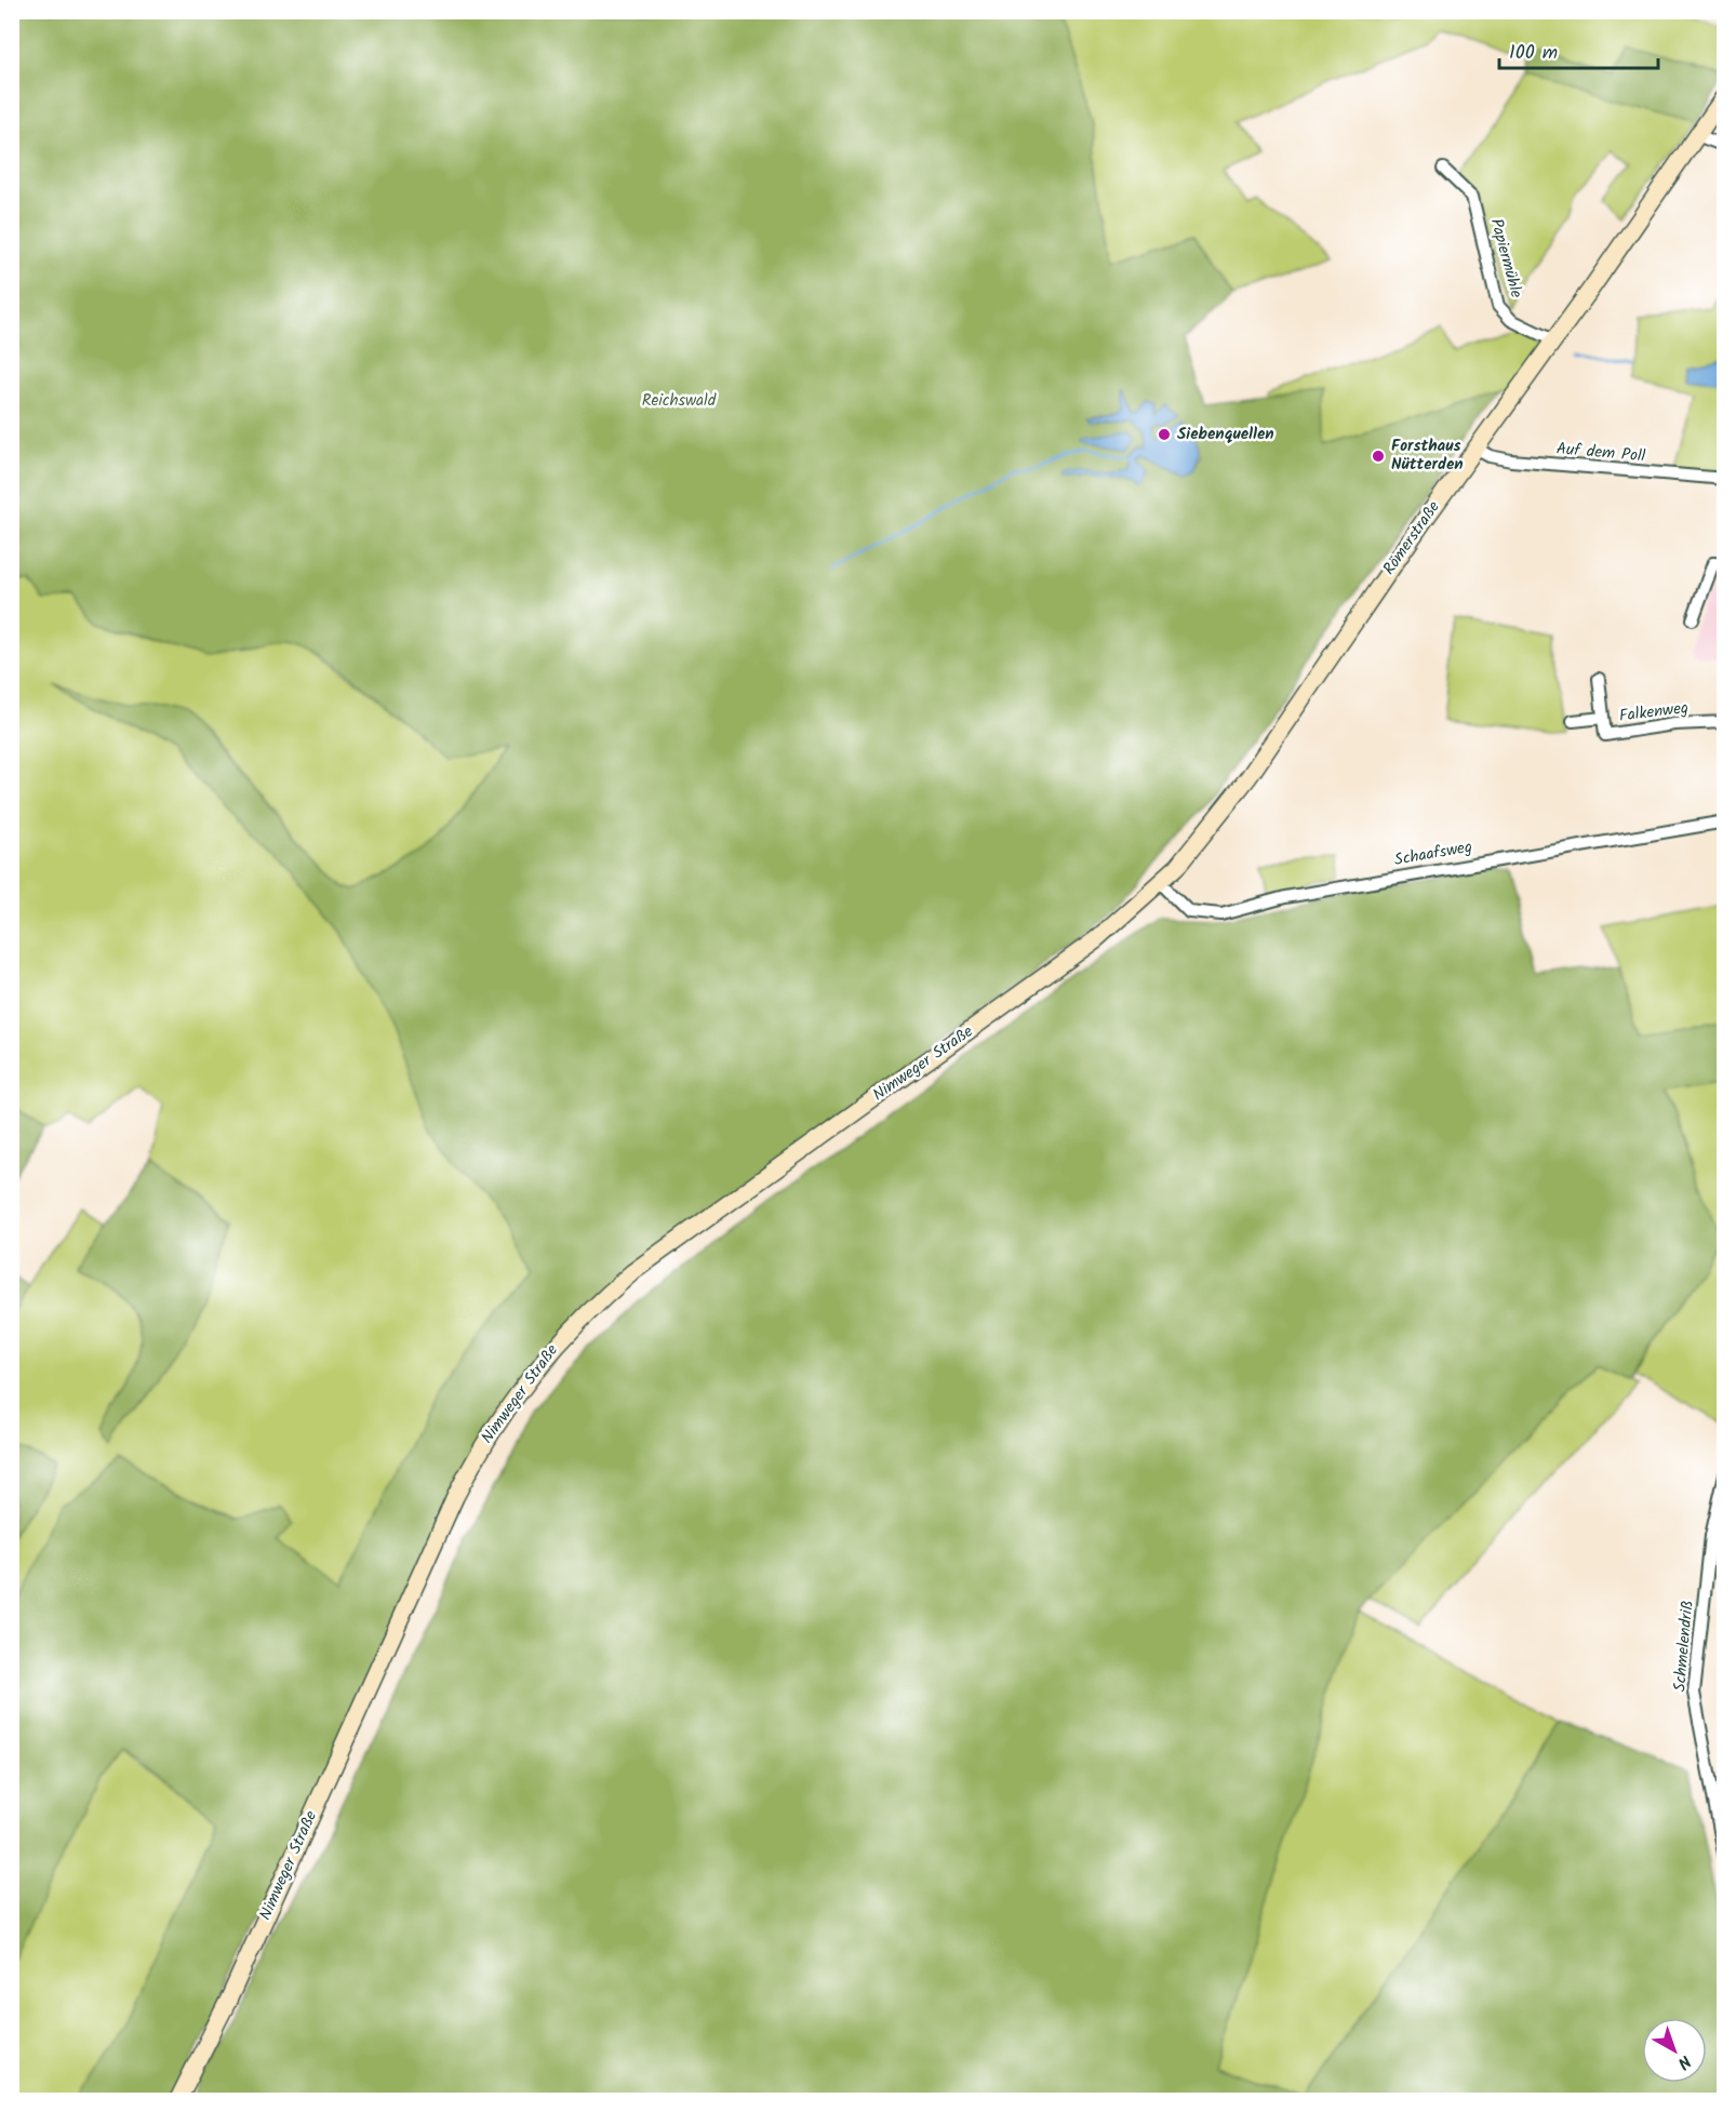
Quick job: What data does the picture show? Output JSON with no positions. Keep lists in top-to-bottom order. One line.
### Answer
{"streets":{"main road":["Römerstraße","Nimweger Straße"],"street":["Papiermühle","Auf dem Poll","Falkenweg","Schaafsweg","Schmelendriß"]},"crossings":[["Papiermühle","Römerstraße"],["Auf dem Poll","Römerstraße"],["Römerstraße","Schaafsweg"],["Römerstraße","Nimweger Straße"],["Schaafsweg","Nimweger Straße"]],"parks":["Reichswald"],"places":["Siebenquellen","Forsthaus Nütterden"],"scale_bar":"100 m","north":"bottom right"}
